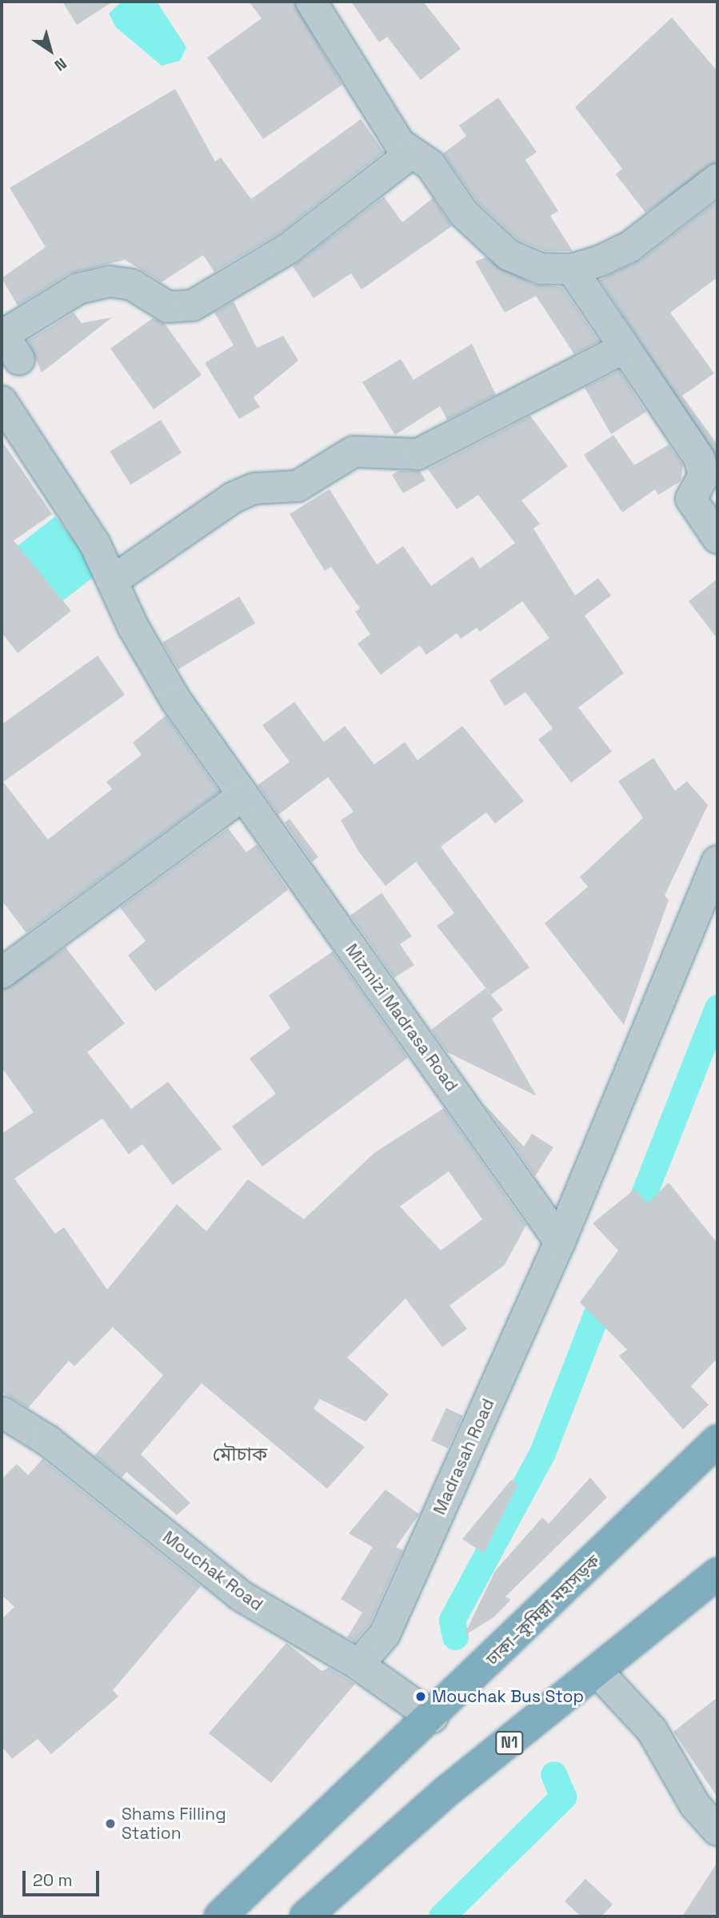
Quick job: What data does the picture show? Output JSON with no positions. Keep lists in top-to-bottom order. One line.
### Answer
{"streets":{"highway":["ঢাকা–কুমিল্লা মহাসড়ক","N1"],"street":["Mizmizi Madrasa Road","Madrasah Road","Mouchak Road"]},"crossings":[["Mizmizi Madrasa Road","Madrasah Road"],["Madrasah Road","Mouchak Road"],["Mouchak Road","ঢাকা–কুমিল্লা মহাসড়ক"]],"districts":["মৌচাক"],"places":["Mouchak Bus Stop","Shams Filling Station"],"scale_bar":"20 m","north":"bottom right"}
